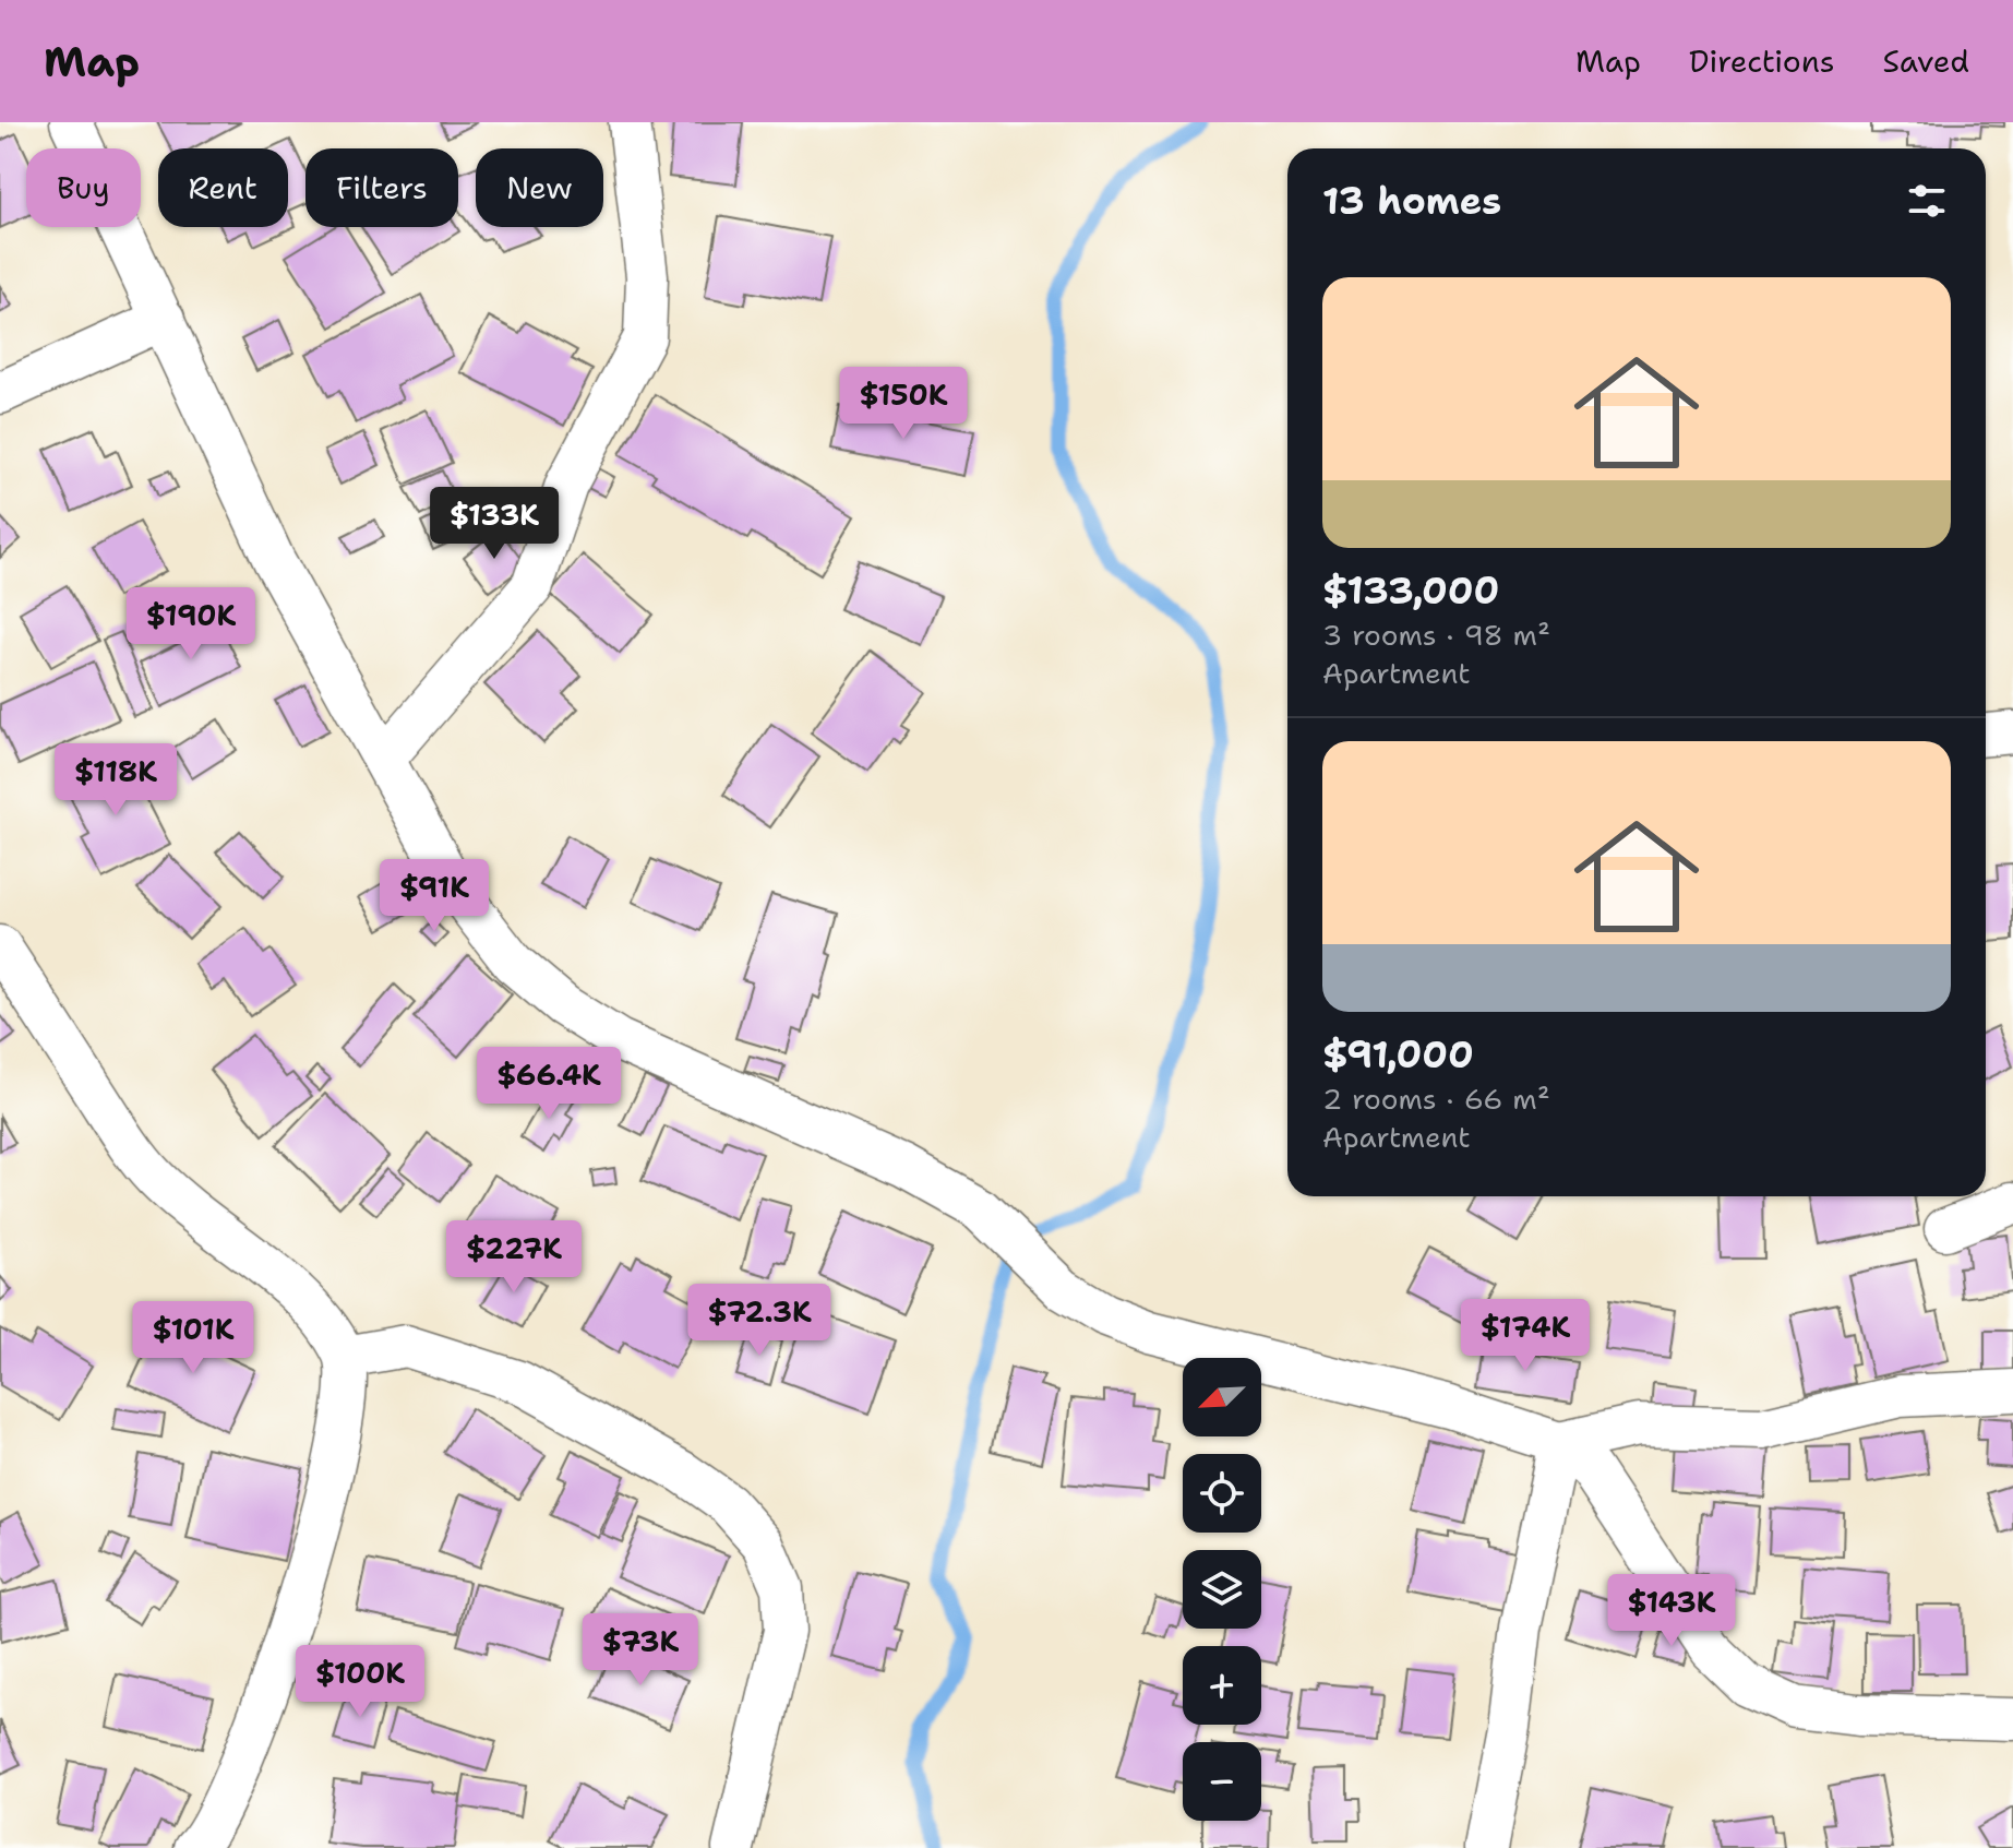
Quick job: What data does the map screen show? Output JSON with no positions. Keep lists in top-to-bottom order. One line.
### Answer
{"north":"bottom left","page":{"header":"Map","nav":["Map","Directions","Saved"],"chip":["Buy","Rent","Filters","New"],"heading":"13 homes","list":[{"name":"$133,000","note":"3 rooms · 98 m² · Apartment"},{"name":"$91,000","note":"2 rooms · 66 m² · Apartment"}],"price":["$150K","$133K","$190K","$118K","$91K","$66.4K","$227K","$72.3K","$174K","$101K","$143K","$73K","$100K"],"map_buttons":["+","−"]}}
